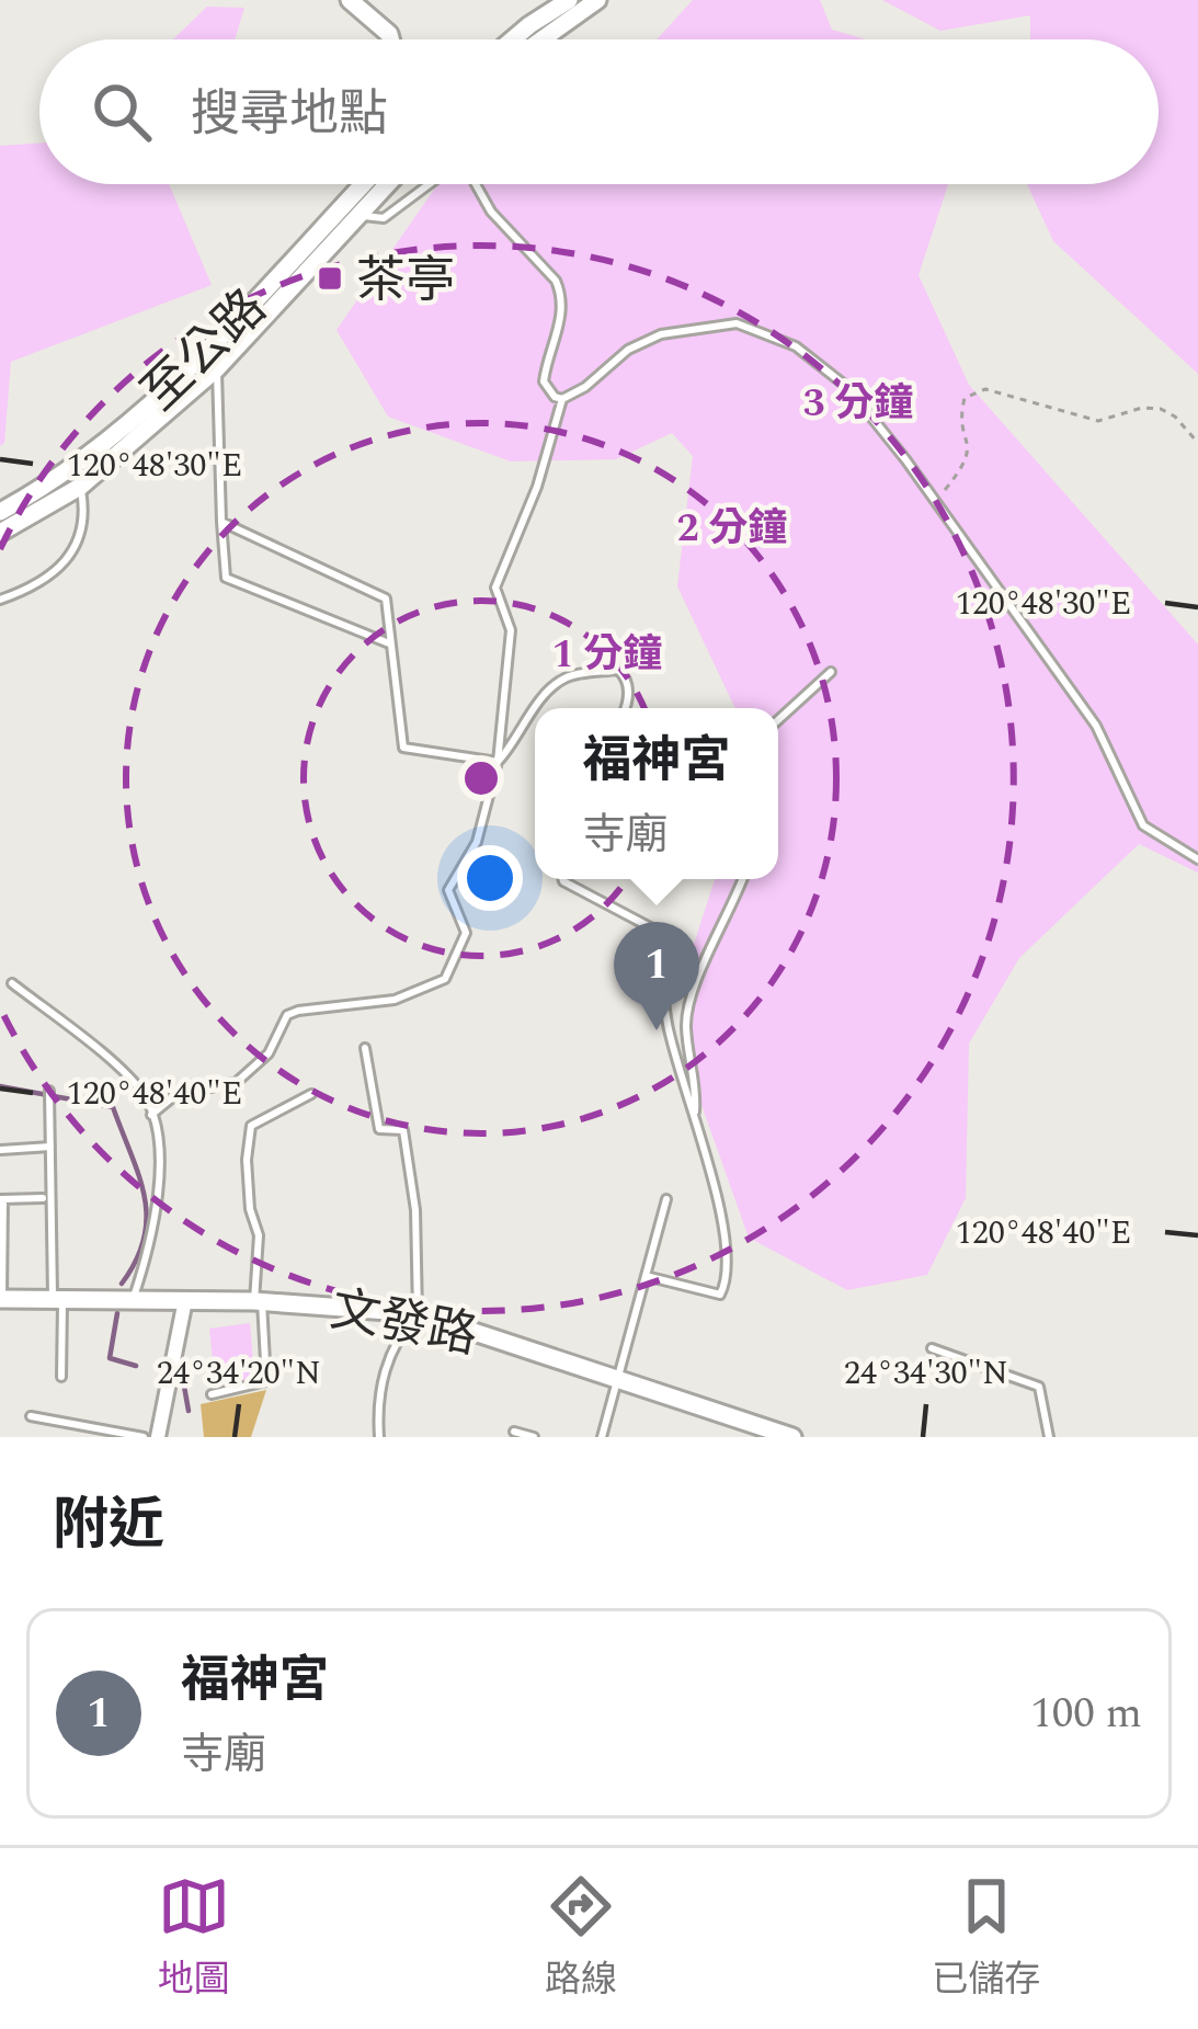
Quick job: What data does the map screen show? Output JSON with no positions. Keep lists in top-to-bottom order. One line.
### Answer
{"streets":{"street":["至公路","文發路"]},"places":{"transit":["茶亭"]},"page":{"search":"搜尋地點","popup":["福神宮","寺廟"],"pins":"1","heading":"附近","list":[{"mark":"1","name":"福神宮","note":"寺廟","value":"100 m"}],"nav":["地圖","路線","已儲存"]},"coordinates":["120°48'30\"E","120°48'40\"E","24°34'20\"N","24°34'30\"N"],"rings":["3 分鐘","2 分鐘","1 分鐘"]}
